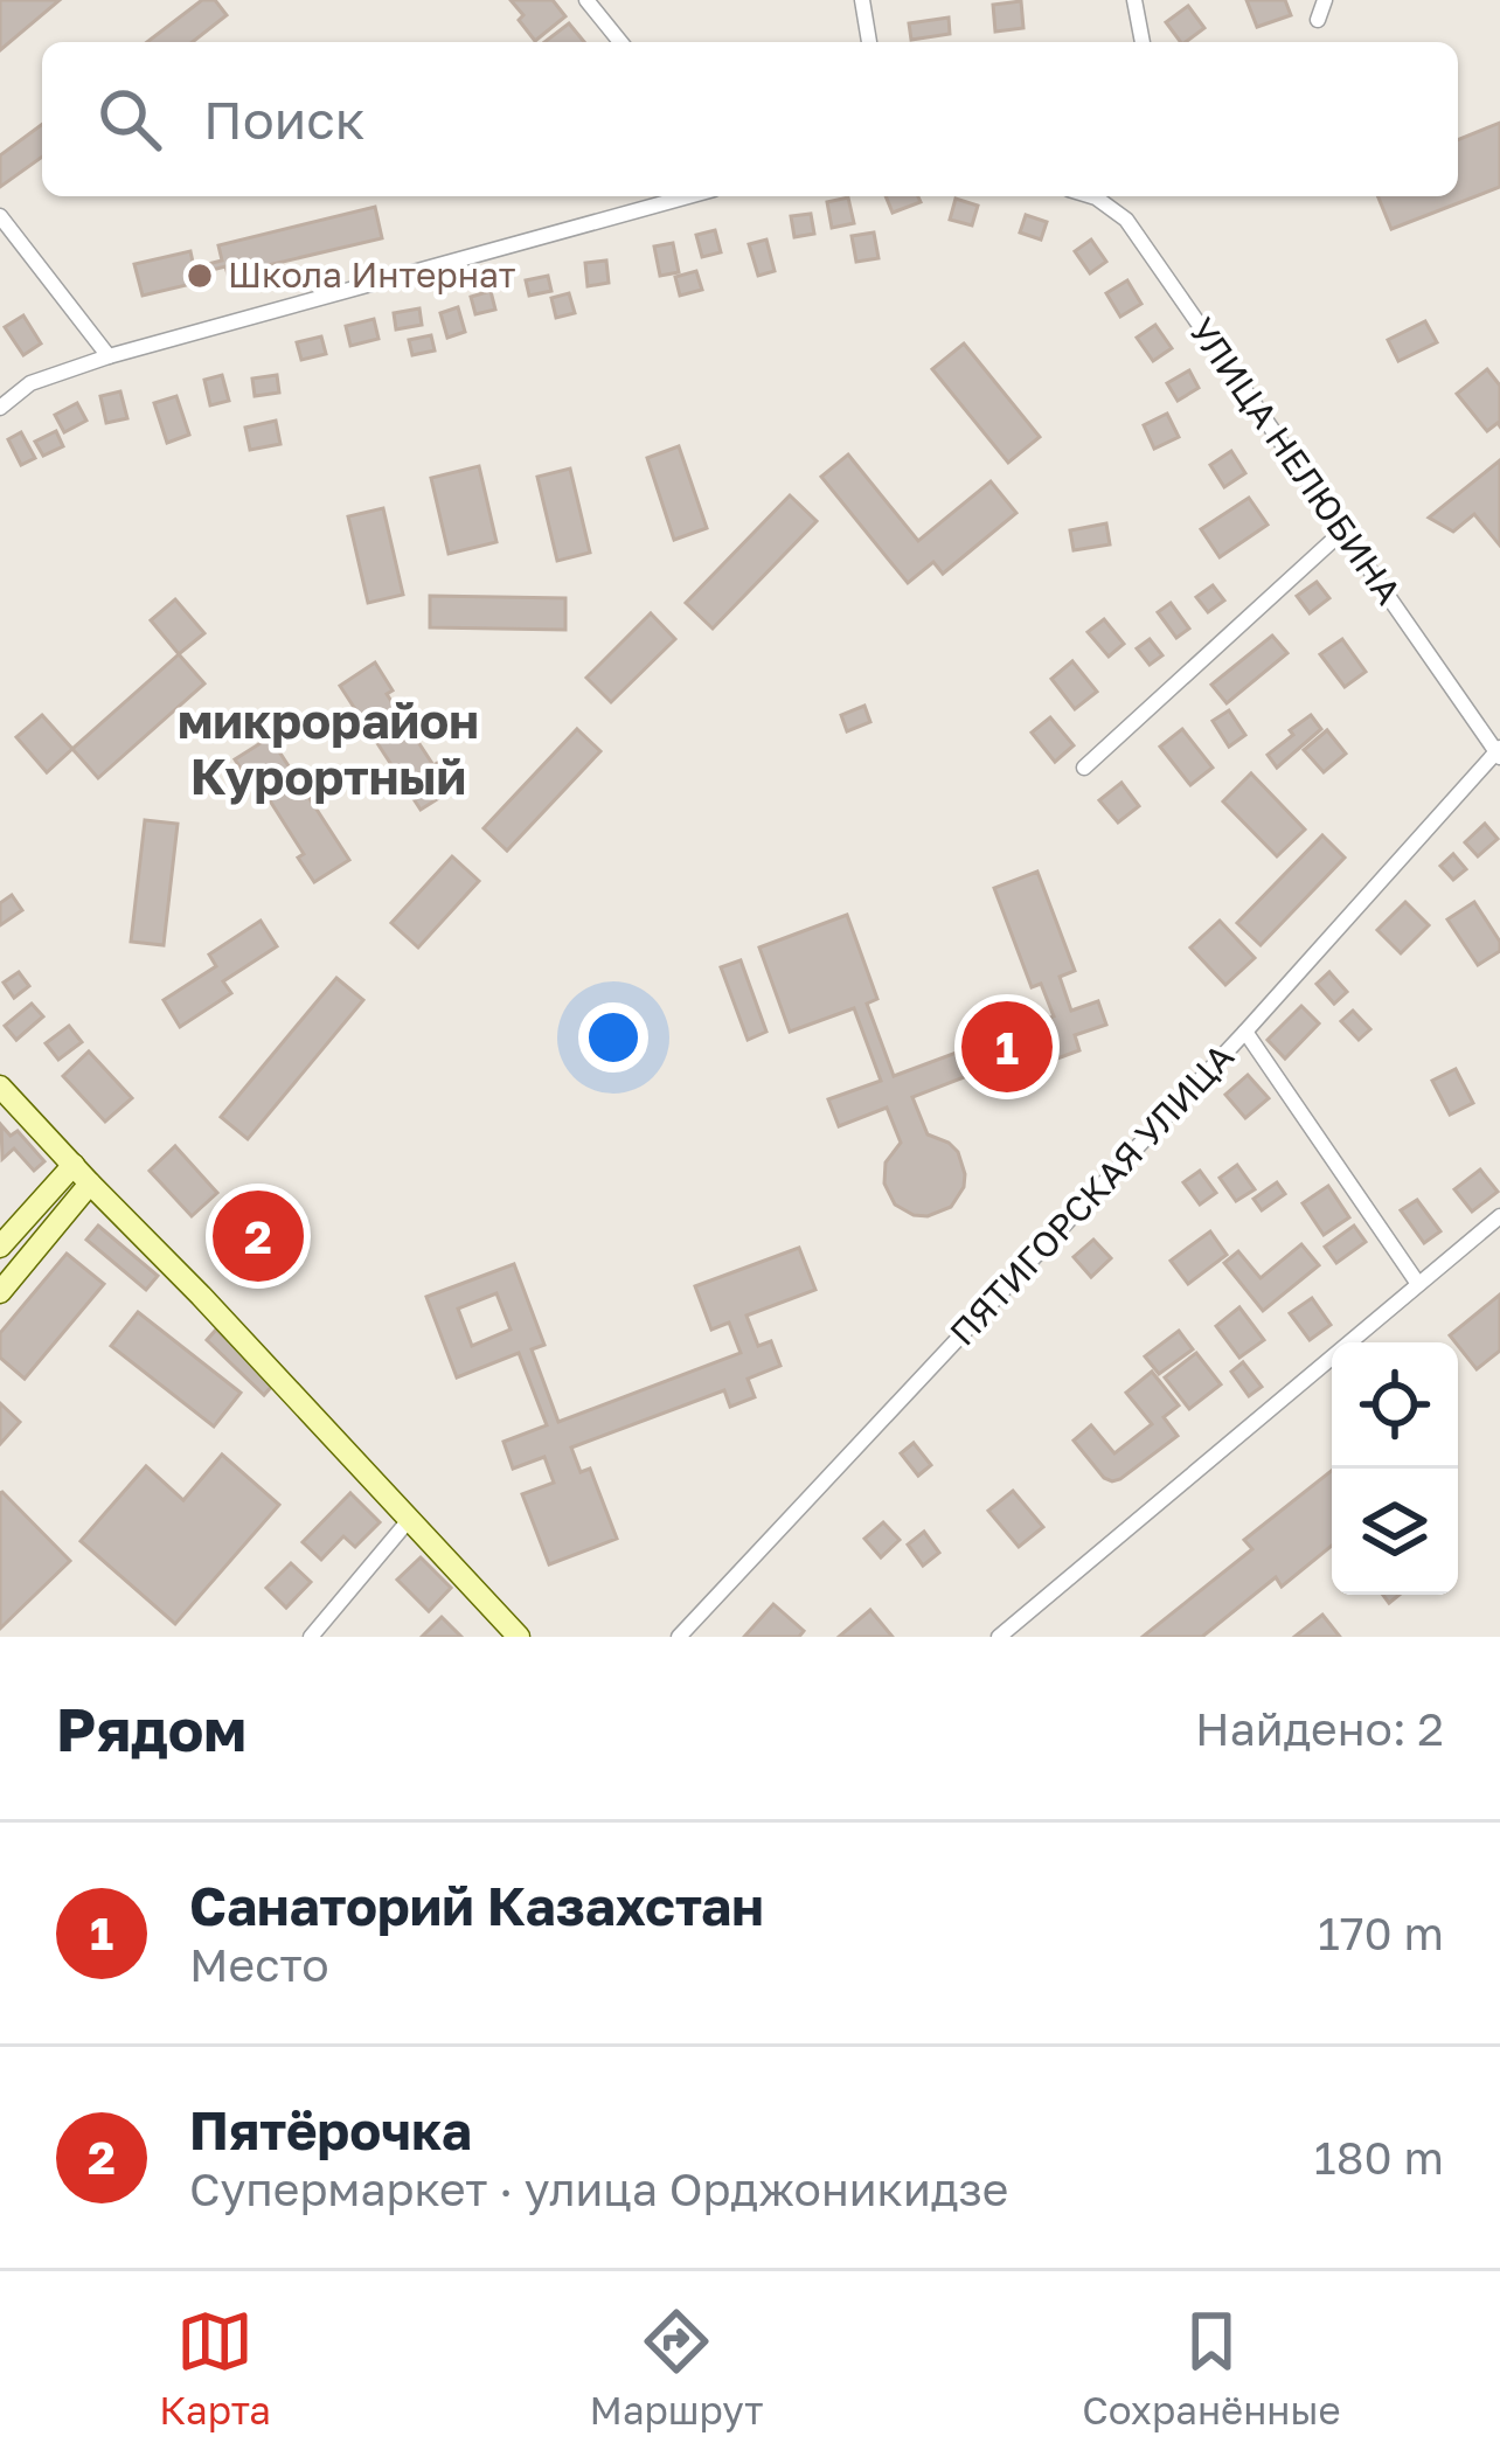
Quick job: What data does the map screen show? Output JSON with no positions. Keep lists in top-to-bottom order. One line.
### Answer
{"streets":{"street":["УЛИЦА НЕЛЮБИНА","ПЯТИГОРСКАЯ УЛИЦА"]},"crossings":[["УЛИЦА НЕЛЮБИНА","ПЯТИГОРСКАЯ УЛИЦА"]],"districts":["микрорайон Курортный"],"places":["Школа Интернат"],"page":{"search":"Поиск","pins":["1","2"],"heading":["Рядом","Найдено: 2"],"list":[{"mark":"1","name":"Санаторий Казахстан","note":"Место","value":"170 m"},{"mark":"2","name":"Пятёрочка","note":"Супермаркет · улица Орджоникидзе","value":"180 m"}],"nav":["Карта","Маршрут","Сохранённые"]}}
